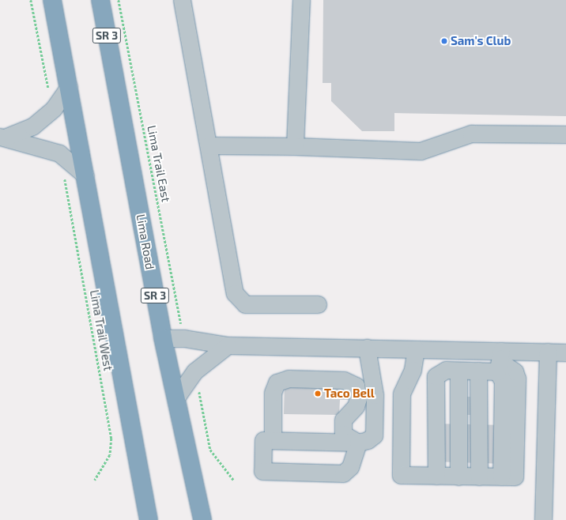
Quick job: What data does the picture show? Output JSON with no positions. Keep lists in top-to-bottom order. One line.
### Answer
{"streets":{"highway":["SR 3","Lima Road"],"path":["Lima Trail East","Lima Trail West"]},"places":["Sam's Club","Taco Bell"]}
